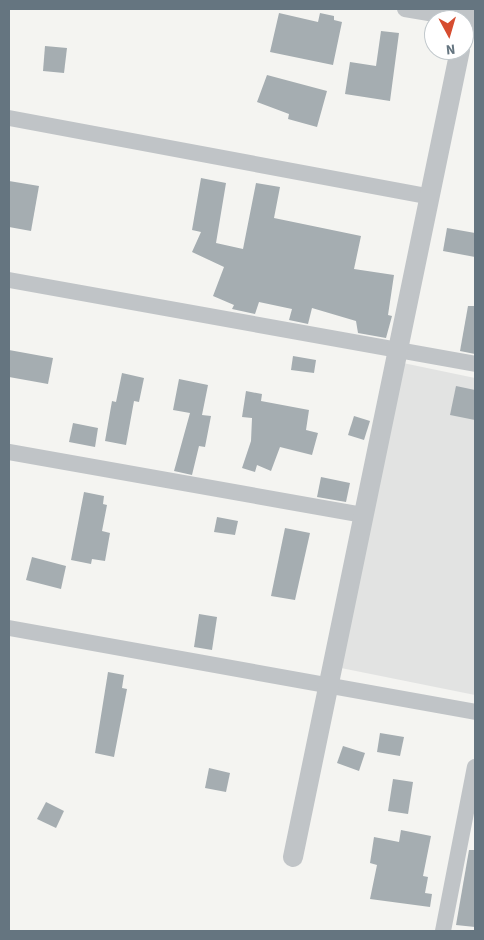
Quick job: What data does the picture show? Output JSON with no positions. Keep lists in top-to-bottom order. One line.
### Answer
{"north":"bottom"}
